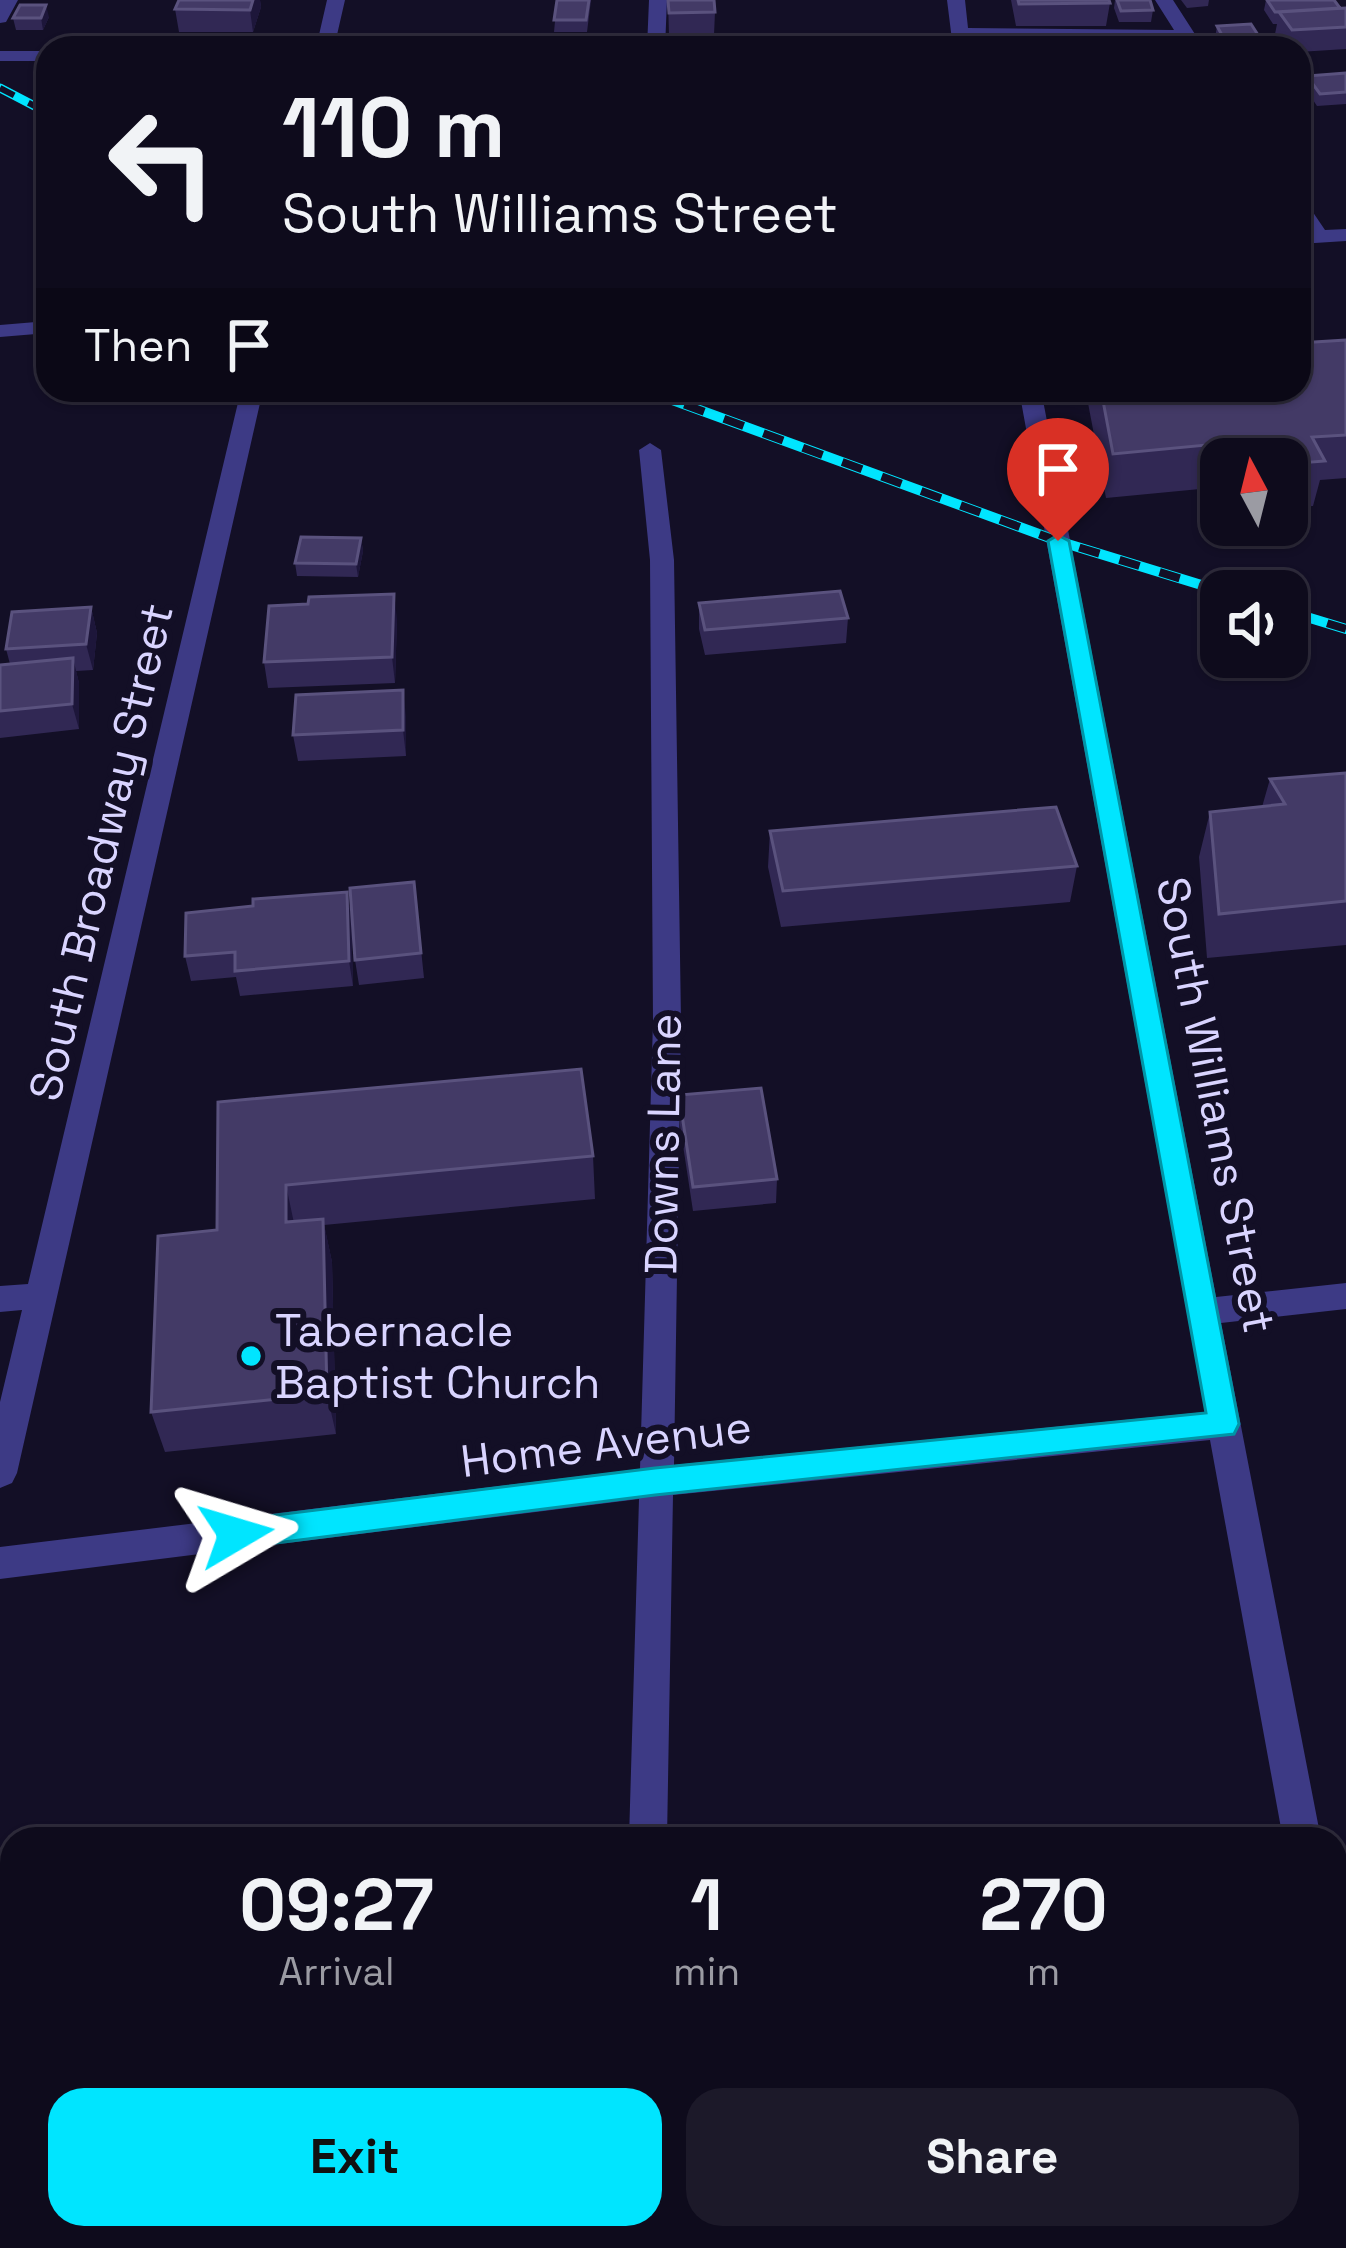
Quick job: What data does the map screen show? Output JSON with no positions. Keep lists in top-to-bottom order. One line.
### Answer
{"streets":{"street":["South Broadway Street","South Williams Street","Downs Lane","Home Avenue"]},"crossings":[["South Williams Street","Home Avenue"],["Downs Lane","Home Avenue"]],"places":["Tabernacle Baptist Church"],"north":"top","page":{"turn":["110 m","South Williams Street"],"then":"Then","eta":["09:27","Arrival","1","min","270","m"],"buttons":["Exit","Share"]}}
